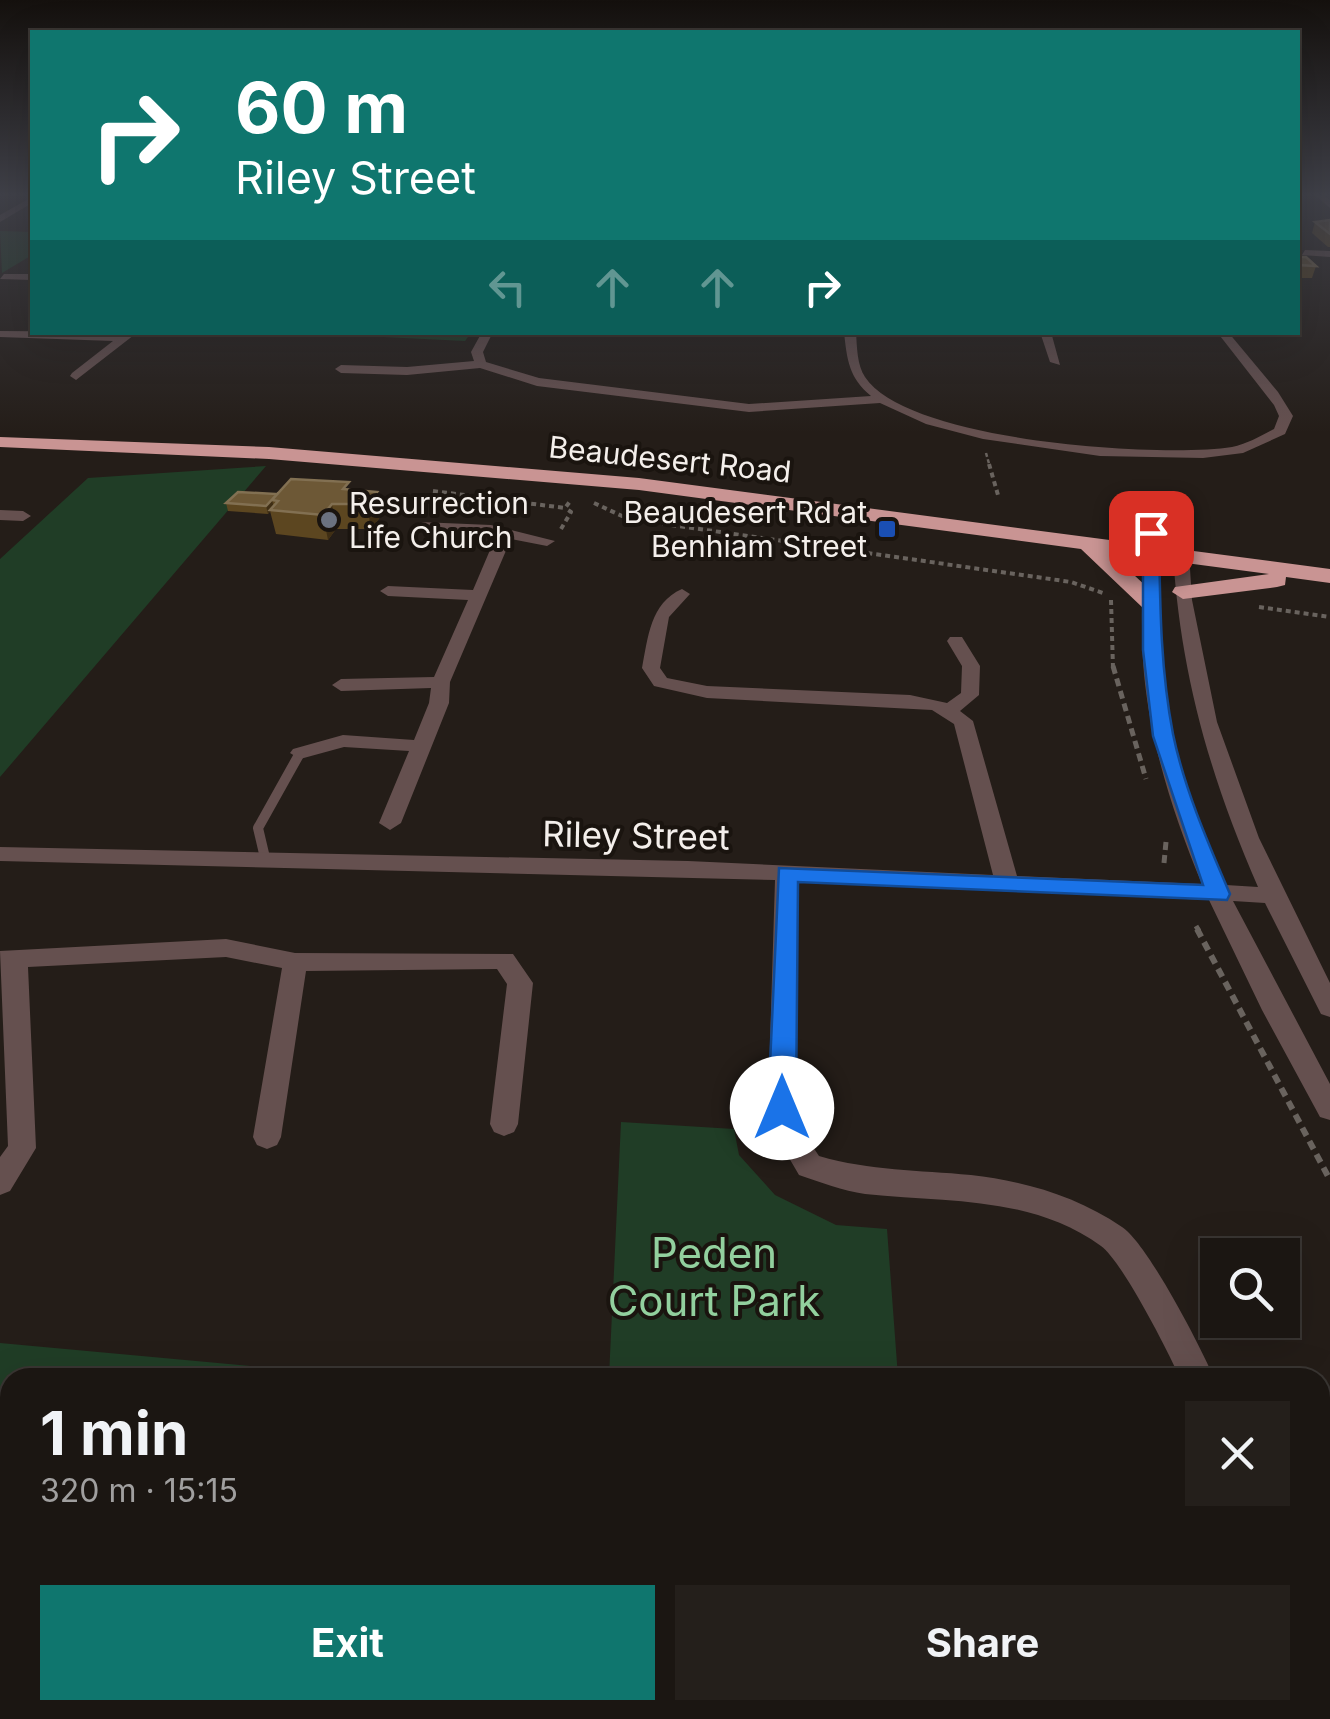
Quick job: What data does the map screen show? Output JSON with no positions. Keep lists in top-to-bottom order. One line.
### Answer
{"streets":{"highway":["Beaudesert Road"],"street":["Riley Street"]},"parks":["Peden Court Park"],"places":{"other":["Resurrection Life Church"],"transit":["Beaudesert Rd at Benhiam Street"]},"page":{"turn":["60 m","Riley Street"],"heading":["1 min","320 m · 15:15"],"buttons":["Exit","Share"]}}
